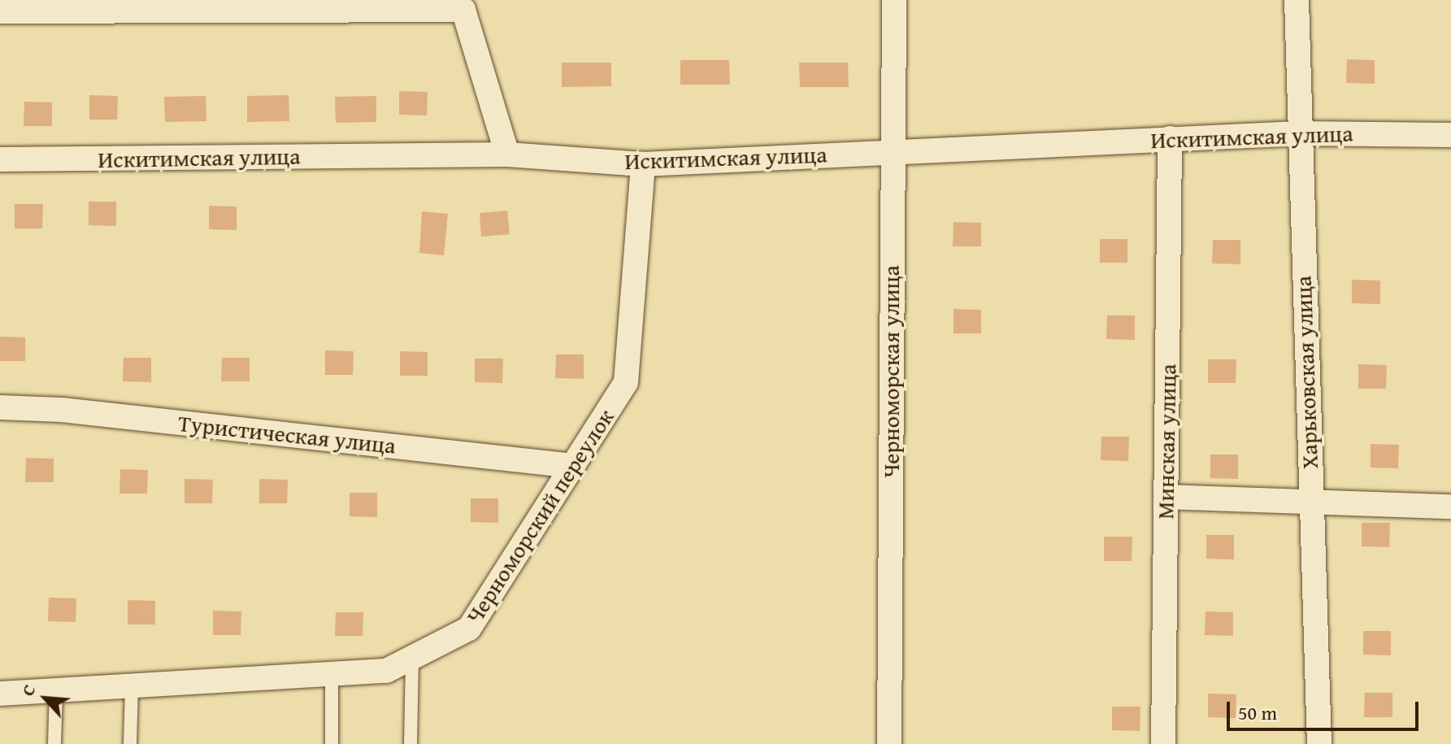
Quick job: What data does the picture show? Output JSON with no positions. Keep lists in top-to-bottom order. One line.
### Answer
{"streets":{"street":["Искитимская улица","Черноморская улица","Харьковская улица","Туристическая улица","Минская улица","Черноморский переулок"]},"crossings":[["Искитимская улица","Черноморская улица"],["Искитимская улица","Харьковская улица"],["Искитимская улица","Минская улица"],["Искитимская улица","Черноморский переулок"],["Туристическая улица","Черноморский переулок"]],"scale_bar":"50 m","north":"top left"}
